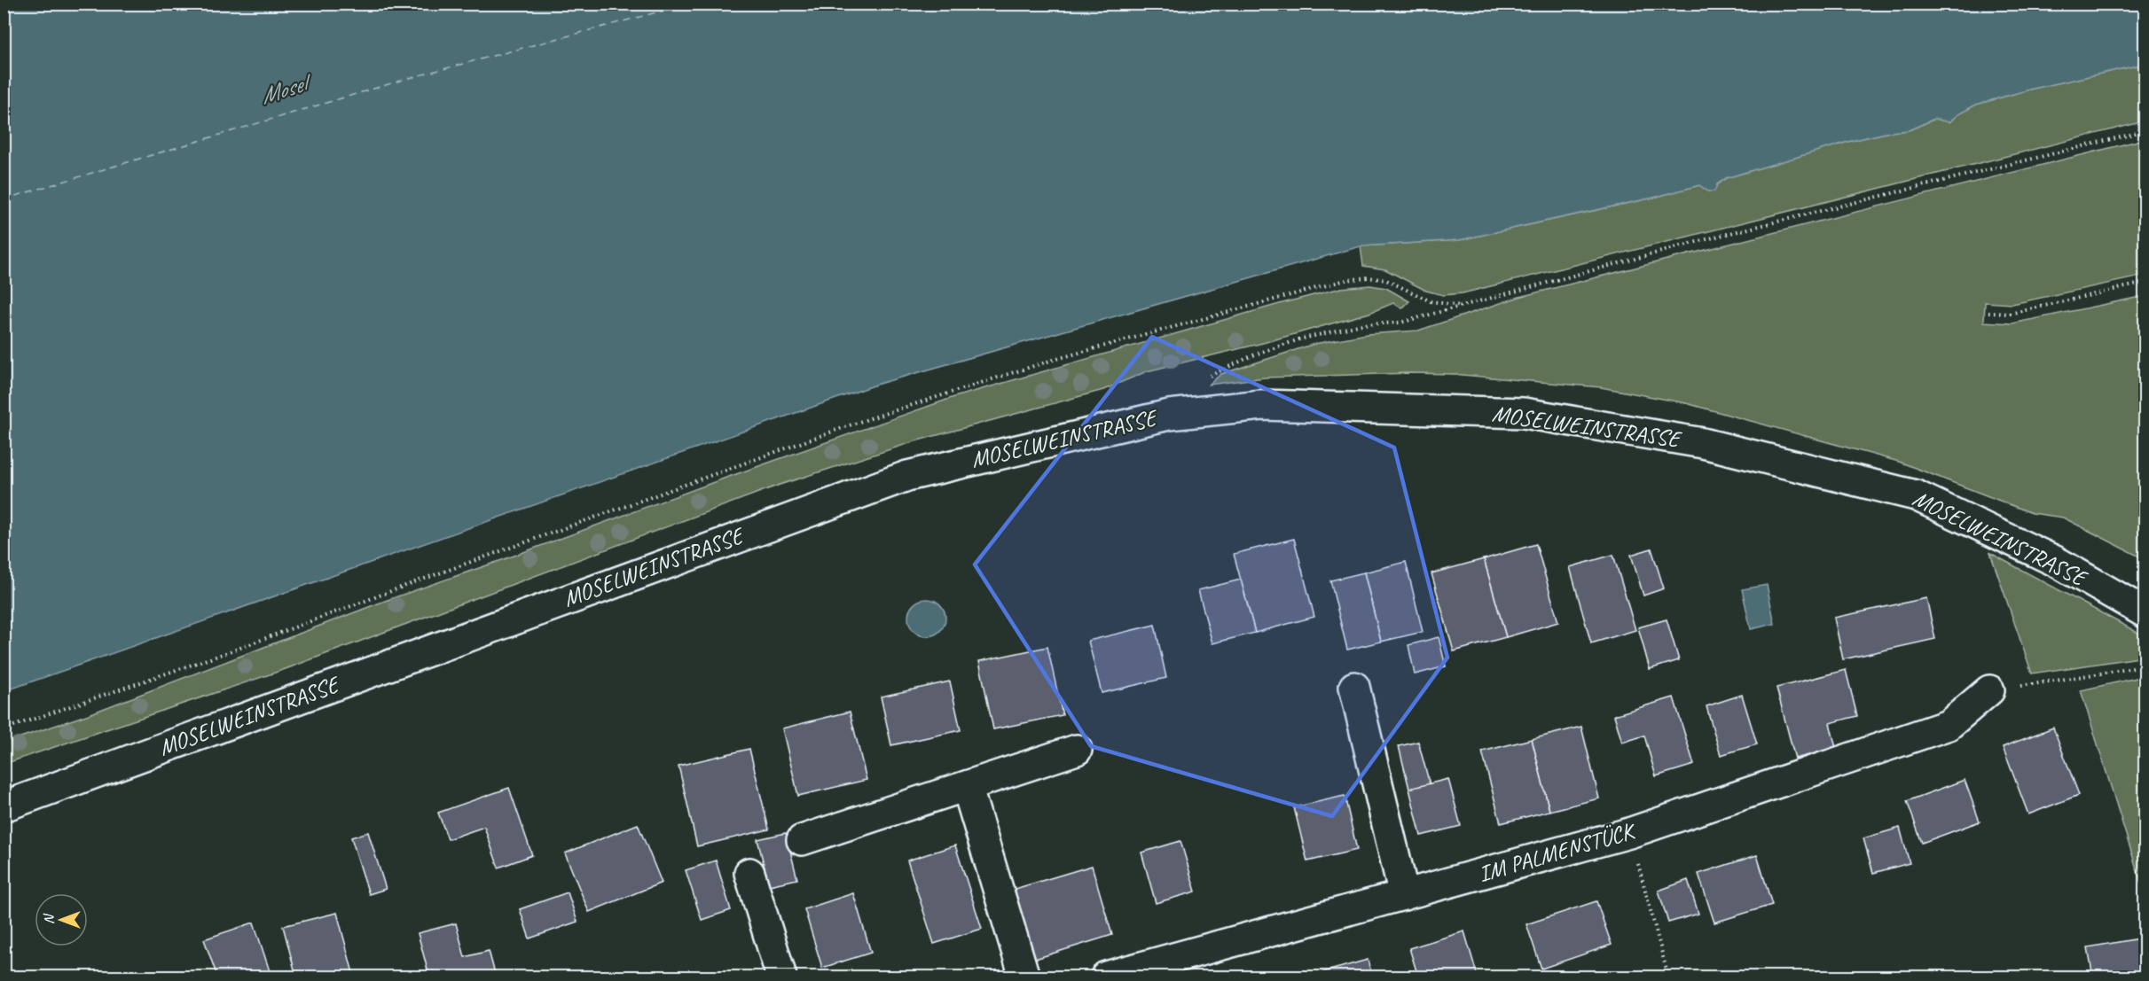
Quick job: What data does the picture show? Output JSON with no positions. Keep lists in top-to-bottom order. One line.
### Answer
{"streets":{"main road":["MOSELWEINSTRASSE","IM PALMENSTÜCK"]},"water":["Mosel"],"north":"left"}
